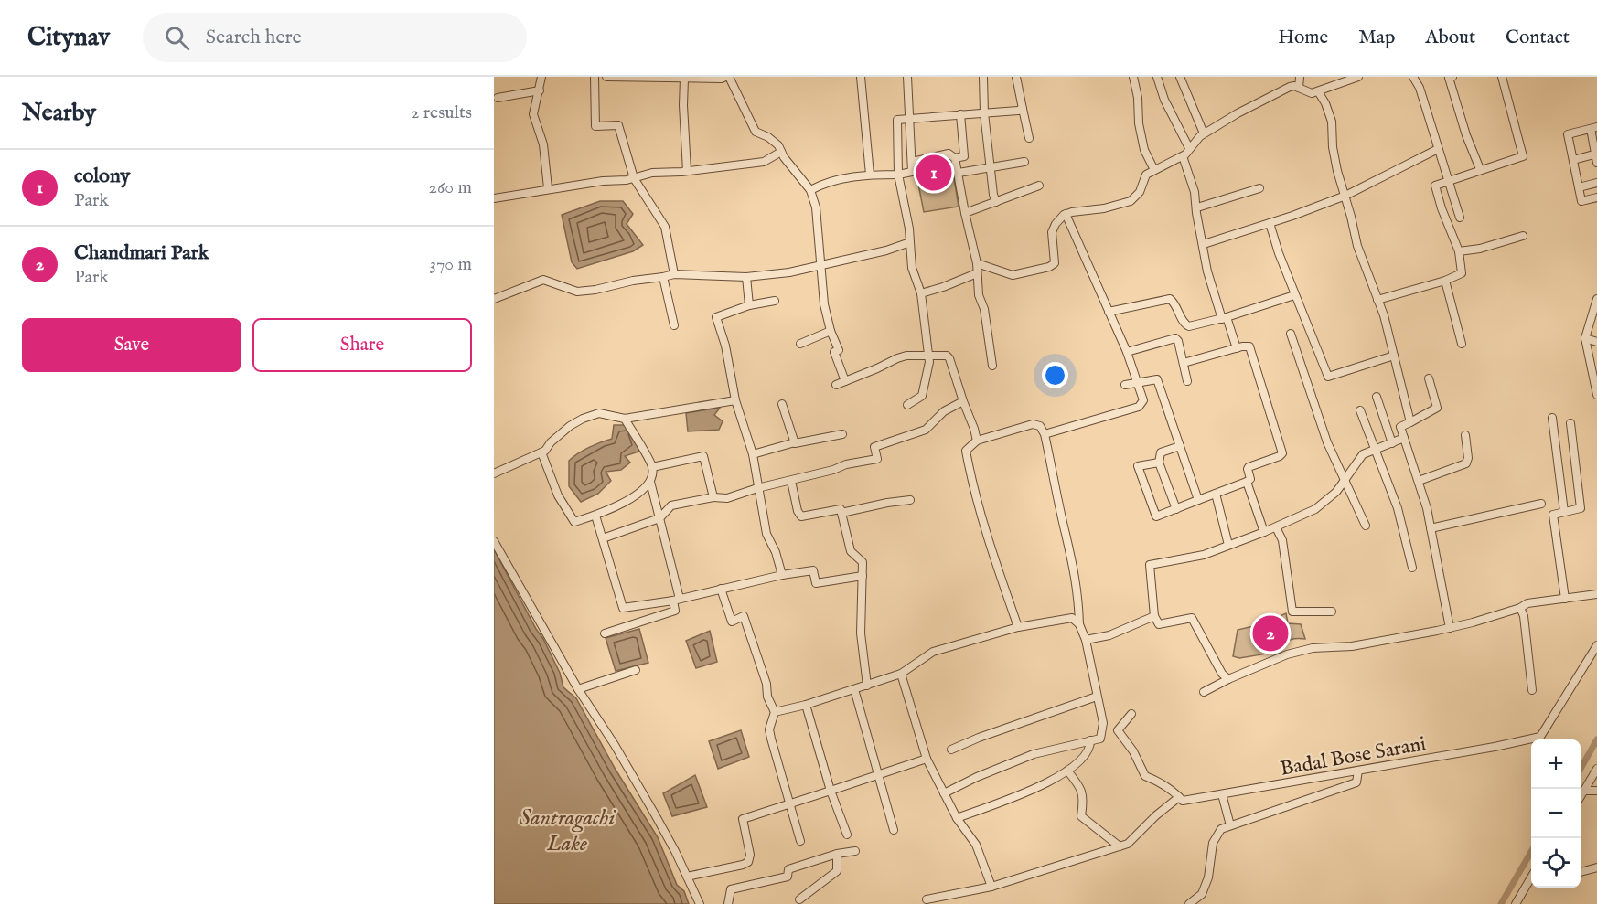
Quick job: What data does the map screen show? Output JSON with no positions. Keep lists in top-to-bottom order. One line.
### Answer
{"streets":{"street":["Badal Bose Sarani"]},"water":["Santragachi Lake"],"page":{"header":"Citynav","search":"Search here","nav":["Home","Map","About","Contact"],"heading":["Nearby","2 results"],"list":[{"mark":"1","name":"colony","note":"Park","value":"260 m"},{"mark":"2","name":"Chandmari Park","note":"Park","value":"370 m"}],"pins":["1","2"],"buttons":["Save","Share"],"map_buttons":["+","−"]}}
